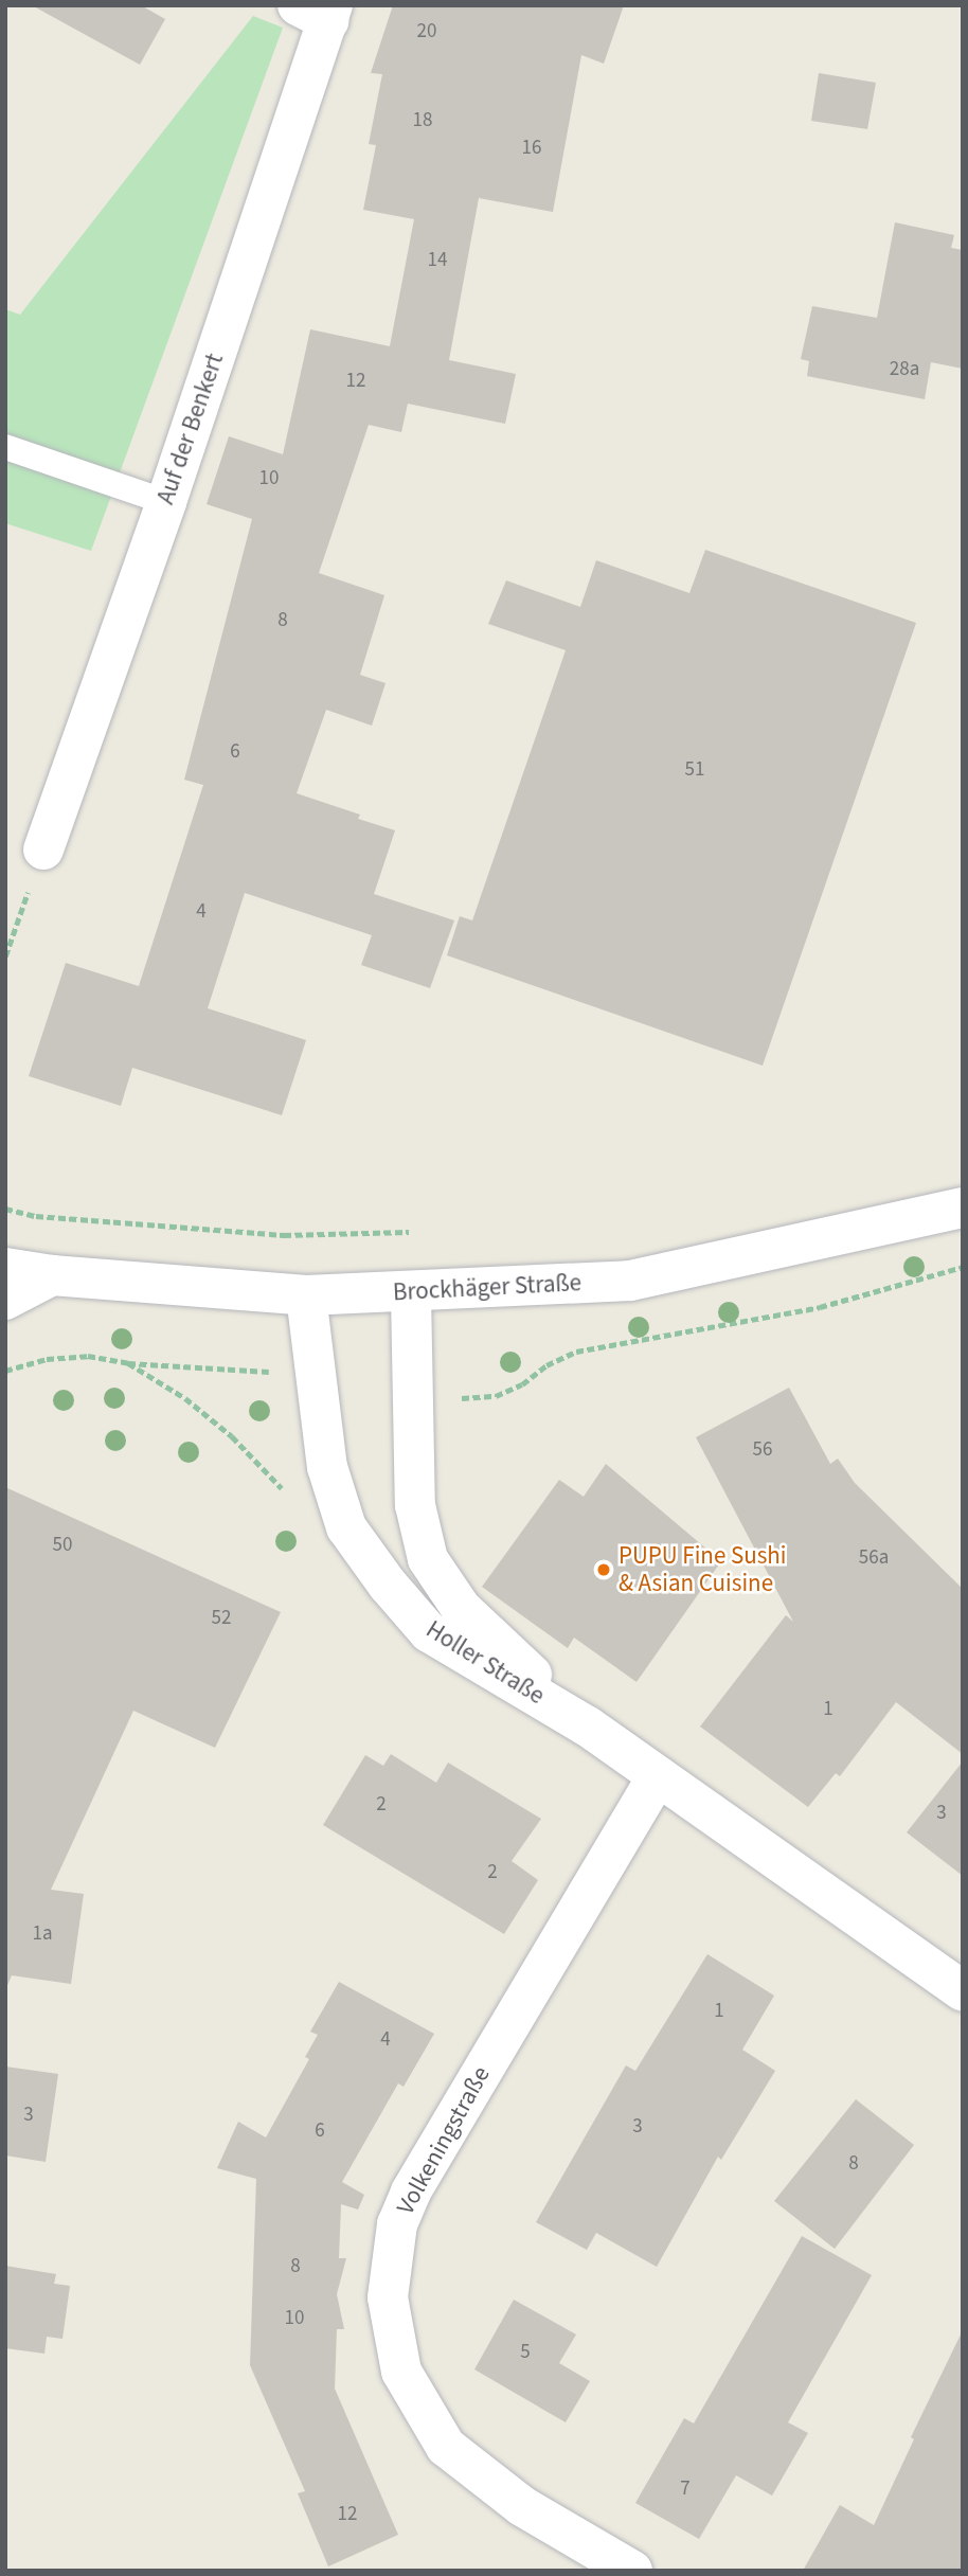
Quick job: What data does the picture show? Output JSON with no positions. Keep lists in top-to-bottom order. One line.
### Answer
{"streets":{"street":["Auf der Benkert","Brockhäger Straße","Holler Straße","Volkeningstraße"]},"crossings":[["Brockhäger Straße","Holler Straße"],["Holler Straße","Volkeningstraße"]],"places":["PUPU Fine Sushi & Asian Cuisine"],"house_numbers":["20","18","16","14","28a","12","10","8","6","51","4","56","50","56a","52","1","2","3","2","1a","1","4","3","3","6","8","8","10","5","7","12"]}
